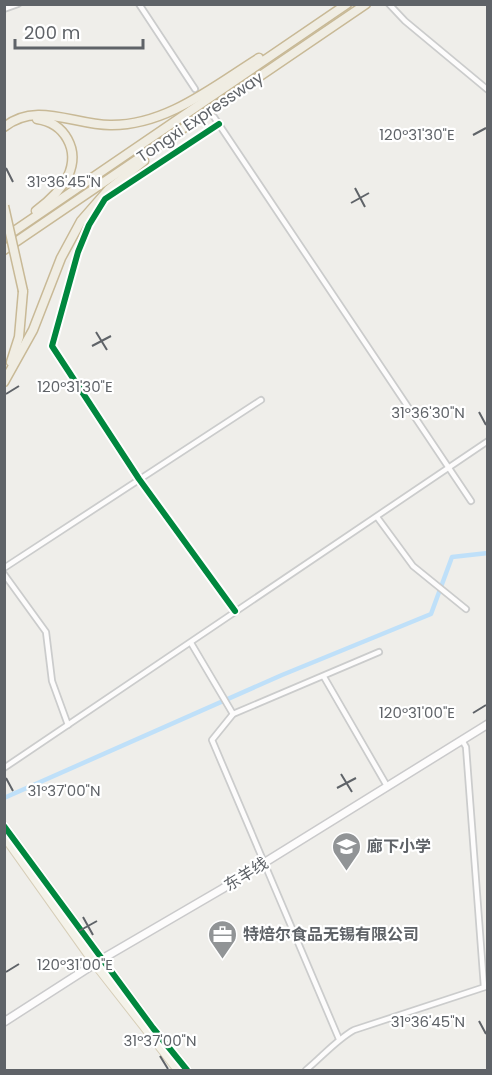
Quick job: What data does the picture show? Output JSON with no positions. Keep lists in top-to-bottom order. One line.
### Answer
{"streets":{"highway":["Tongxi Expressway"],"main road":["东羊线"]},"places":{"school or university":["廊下小学"],"office":["特焙尔食品无锡有限公司"]},"scale_bar":"200 m","coordinates":["120°31'30\"E","31°36'45\"N","31°36'30\"N","120°31'00\"E","31°37'00\"N"]}
